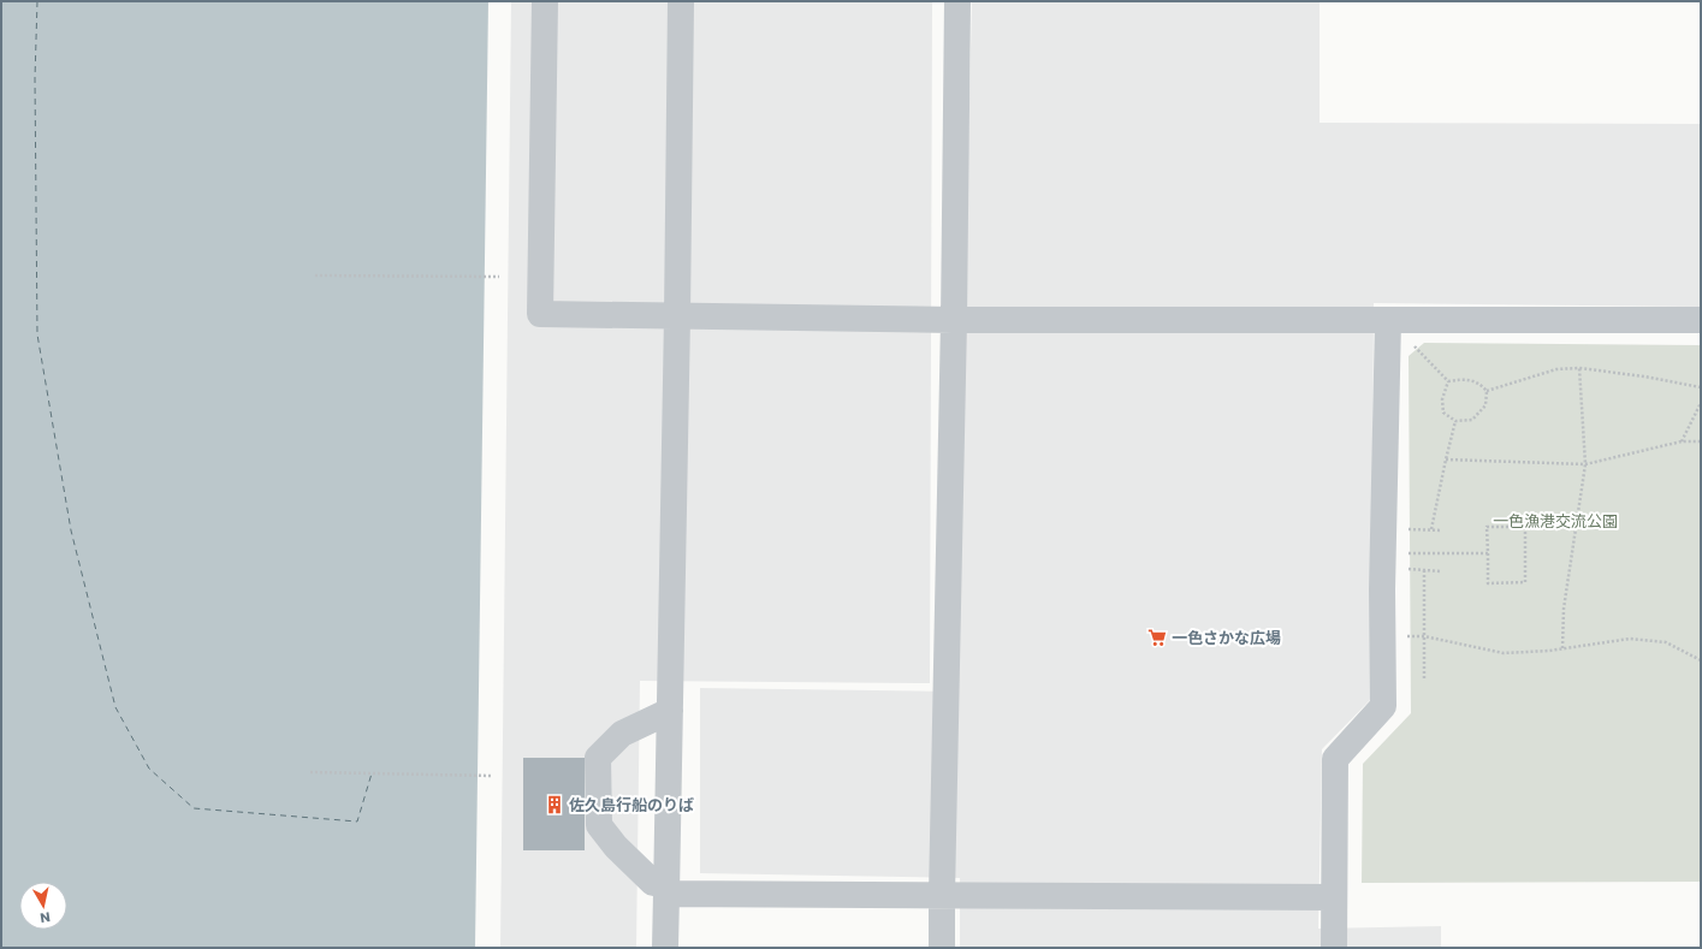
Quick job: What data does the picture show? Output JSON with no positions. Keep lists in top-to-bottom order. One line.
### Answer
{"parks":["一色漁港交流公園"],"places":{"supermarket":["一色さかな広場"],"building":["佐久島行船のりば"]},"north":"bottom"}
